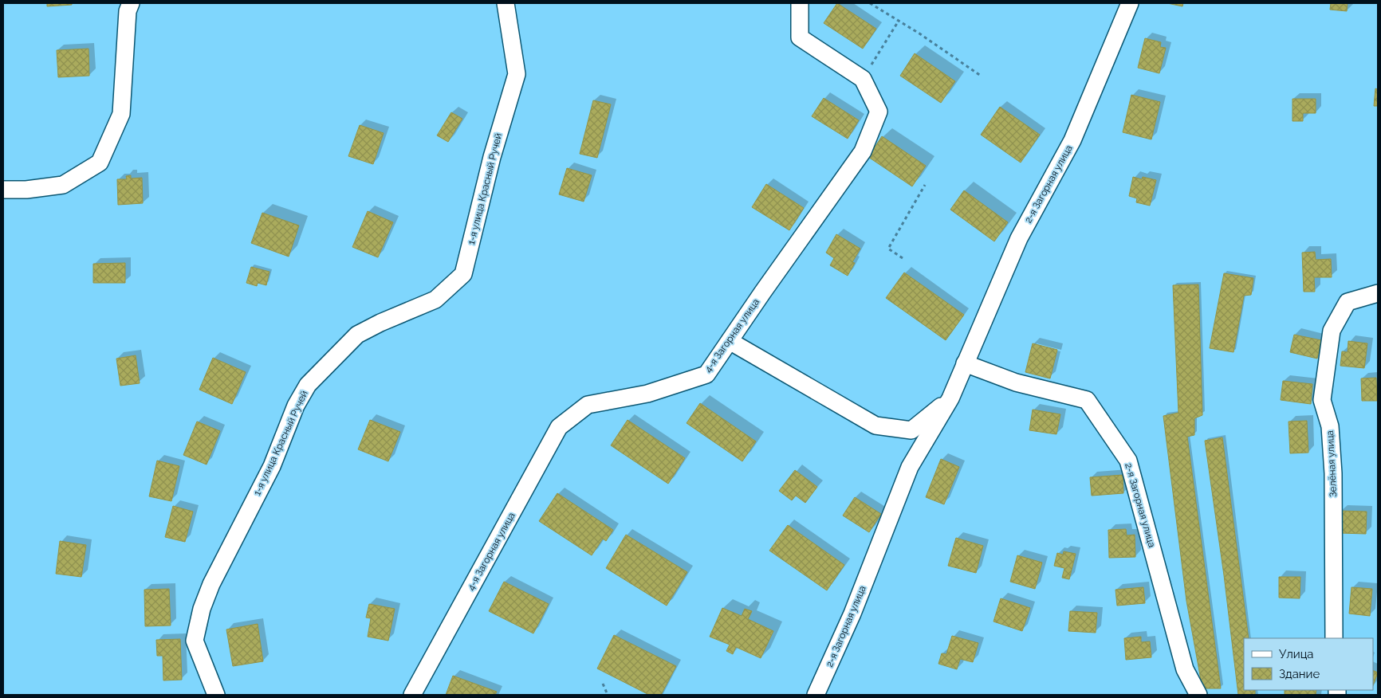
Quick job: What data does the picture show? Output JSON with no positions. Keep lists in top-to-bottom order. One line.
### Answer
{"streets":{"street":["2-я Загорная улица","1-я улица Красный Ручей","4-я Загорная улица","Зелёная улица"]},"legend":["Улица","Здание"]}
